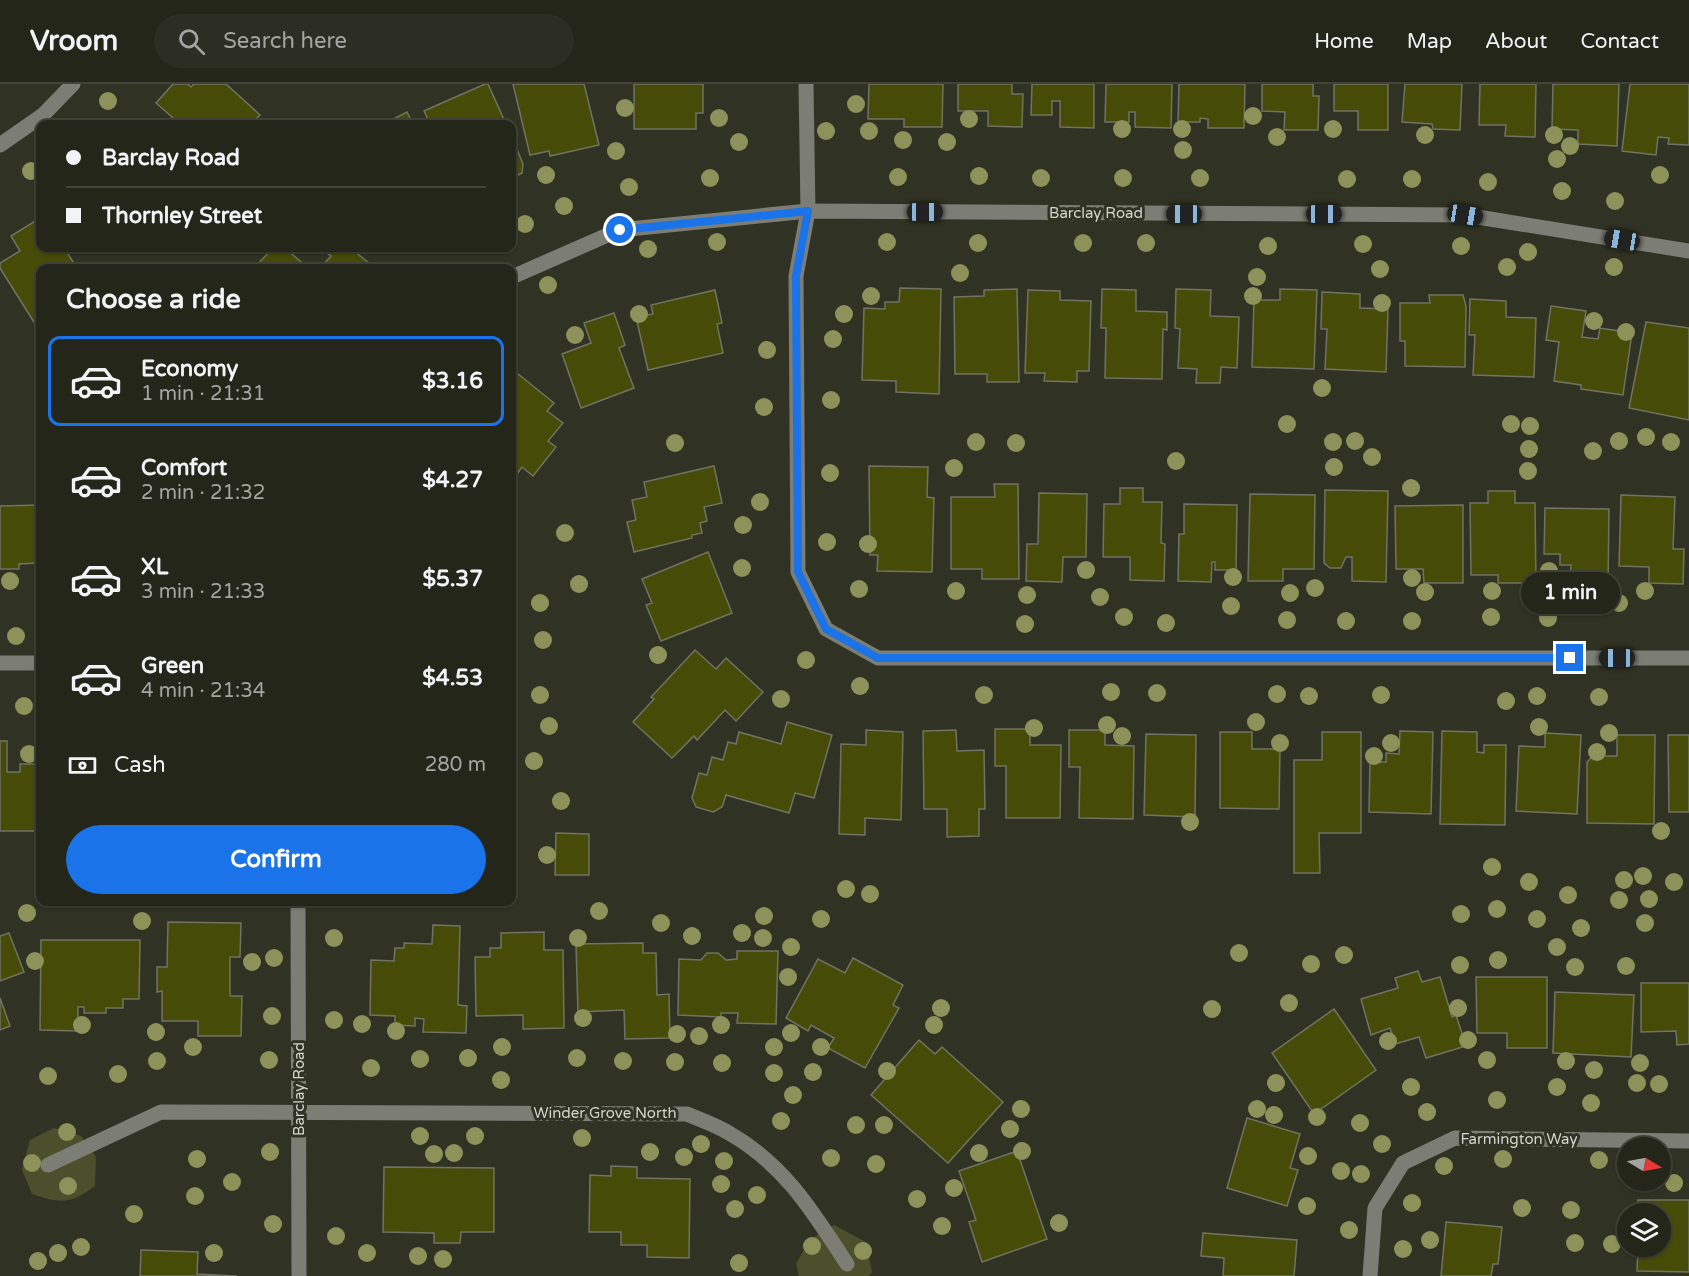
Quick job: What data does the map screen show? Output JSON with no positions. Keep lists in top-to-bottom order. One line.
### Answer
{"streets":{"street":["Barclay Road","Winder Grove North","Farmington Way"]},"crossings":[["Barclay Road","Winder Grove North"]],"north":"right","page":{"header":"Vroom","search":"Search here","nav":["Home","Map","About","Contact"],"banner":["Barclay Road","Thornley Street"],"heading":"Choose a ride","list":[{"name":"Economy","note":"1 min · 21:31","value":"$3.16"},{"name":"Comfort","note":"2 min · 21:32","value":"$4.27"},{"name":"XL","note":"3 min · 21:33","value":"$5.37"},{"name":"Green","note":"4 min · 21:34","value":"$4.53"}],"bubble":"1 min","pay":["Cash","280 m"],"buttons":"Confirm"}}
